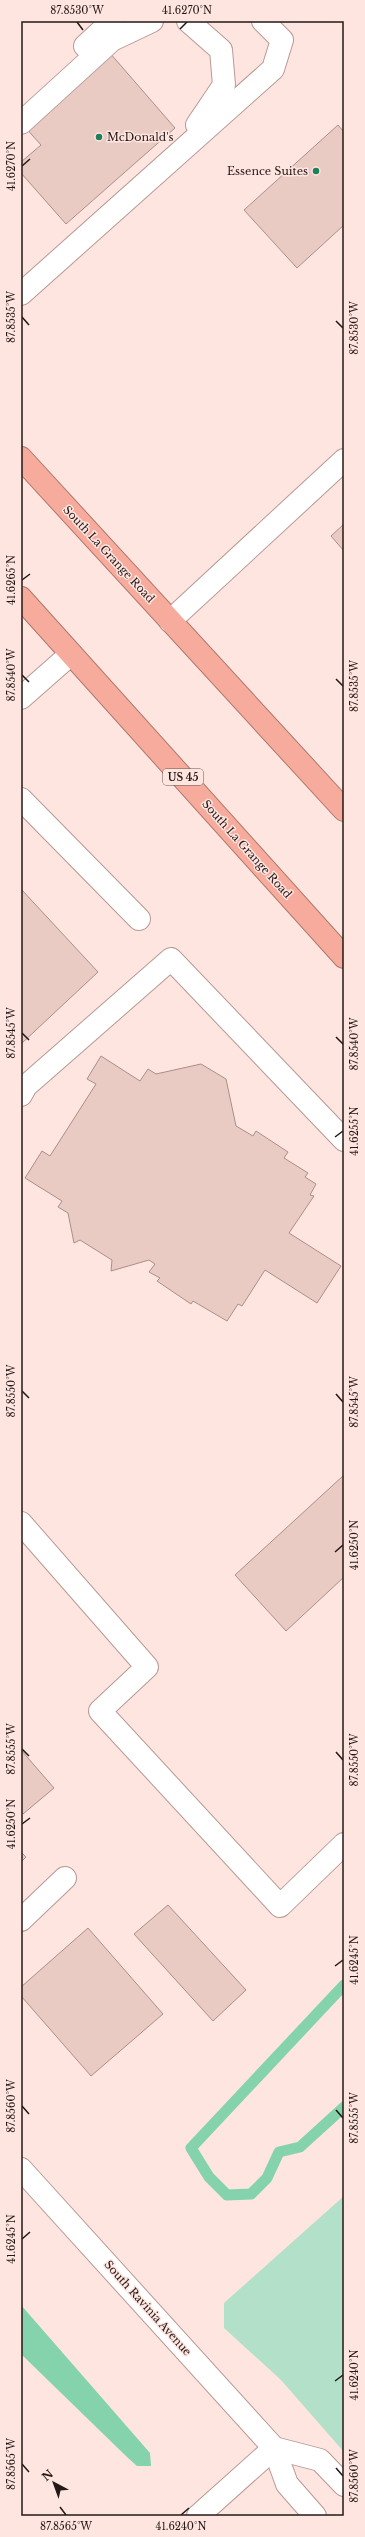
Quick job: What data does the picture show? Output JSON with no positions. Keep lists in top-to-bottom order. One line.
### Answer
{"streets":{"highway":["South La Grange Road","US 45"],"street":["South Ravinia Avenue"]},"places":["McDonald's","Essence Suites"],"north":"top left","coordinates":["87.8530°W","41.6270°N","87.8535°W","41.6265°N","87.8540°W","87.8545°W","41.6255°N","87.8550°W","41.6250°N","87.8555°W","41.6245°N","87.8560°W","41.6240°N","87.8565°W"]}
